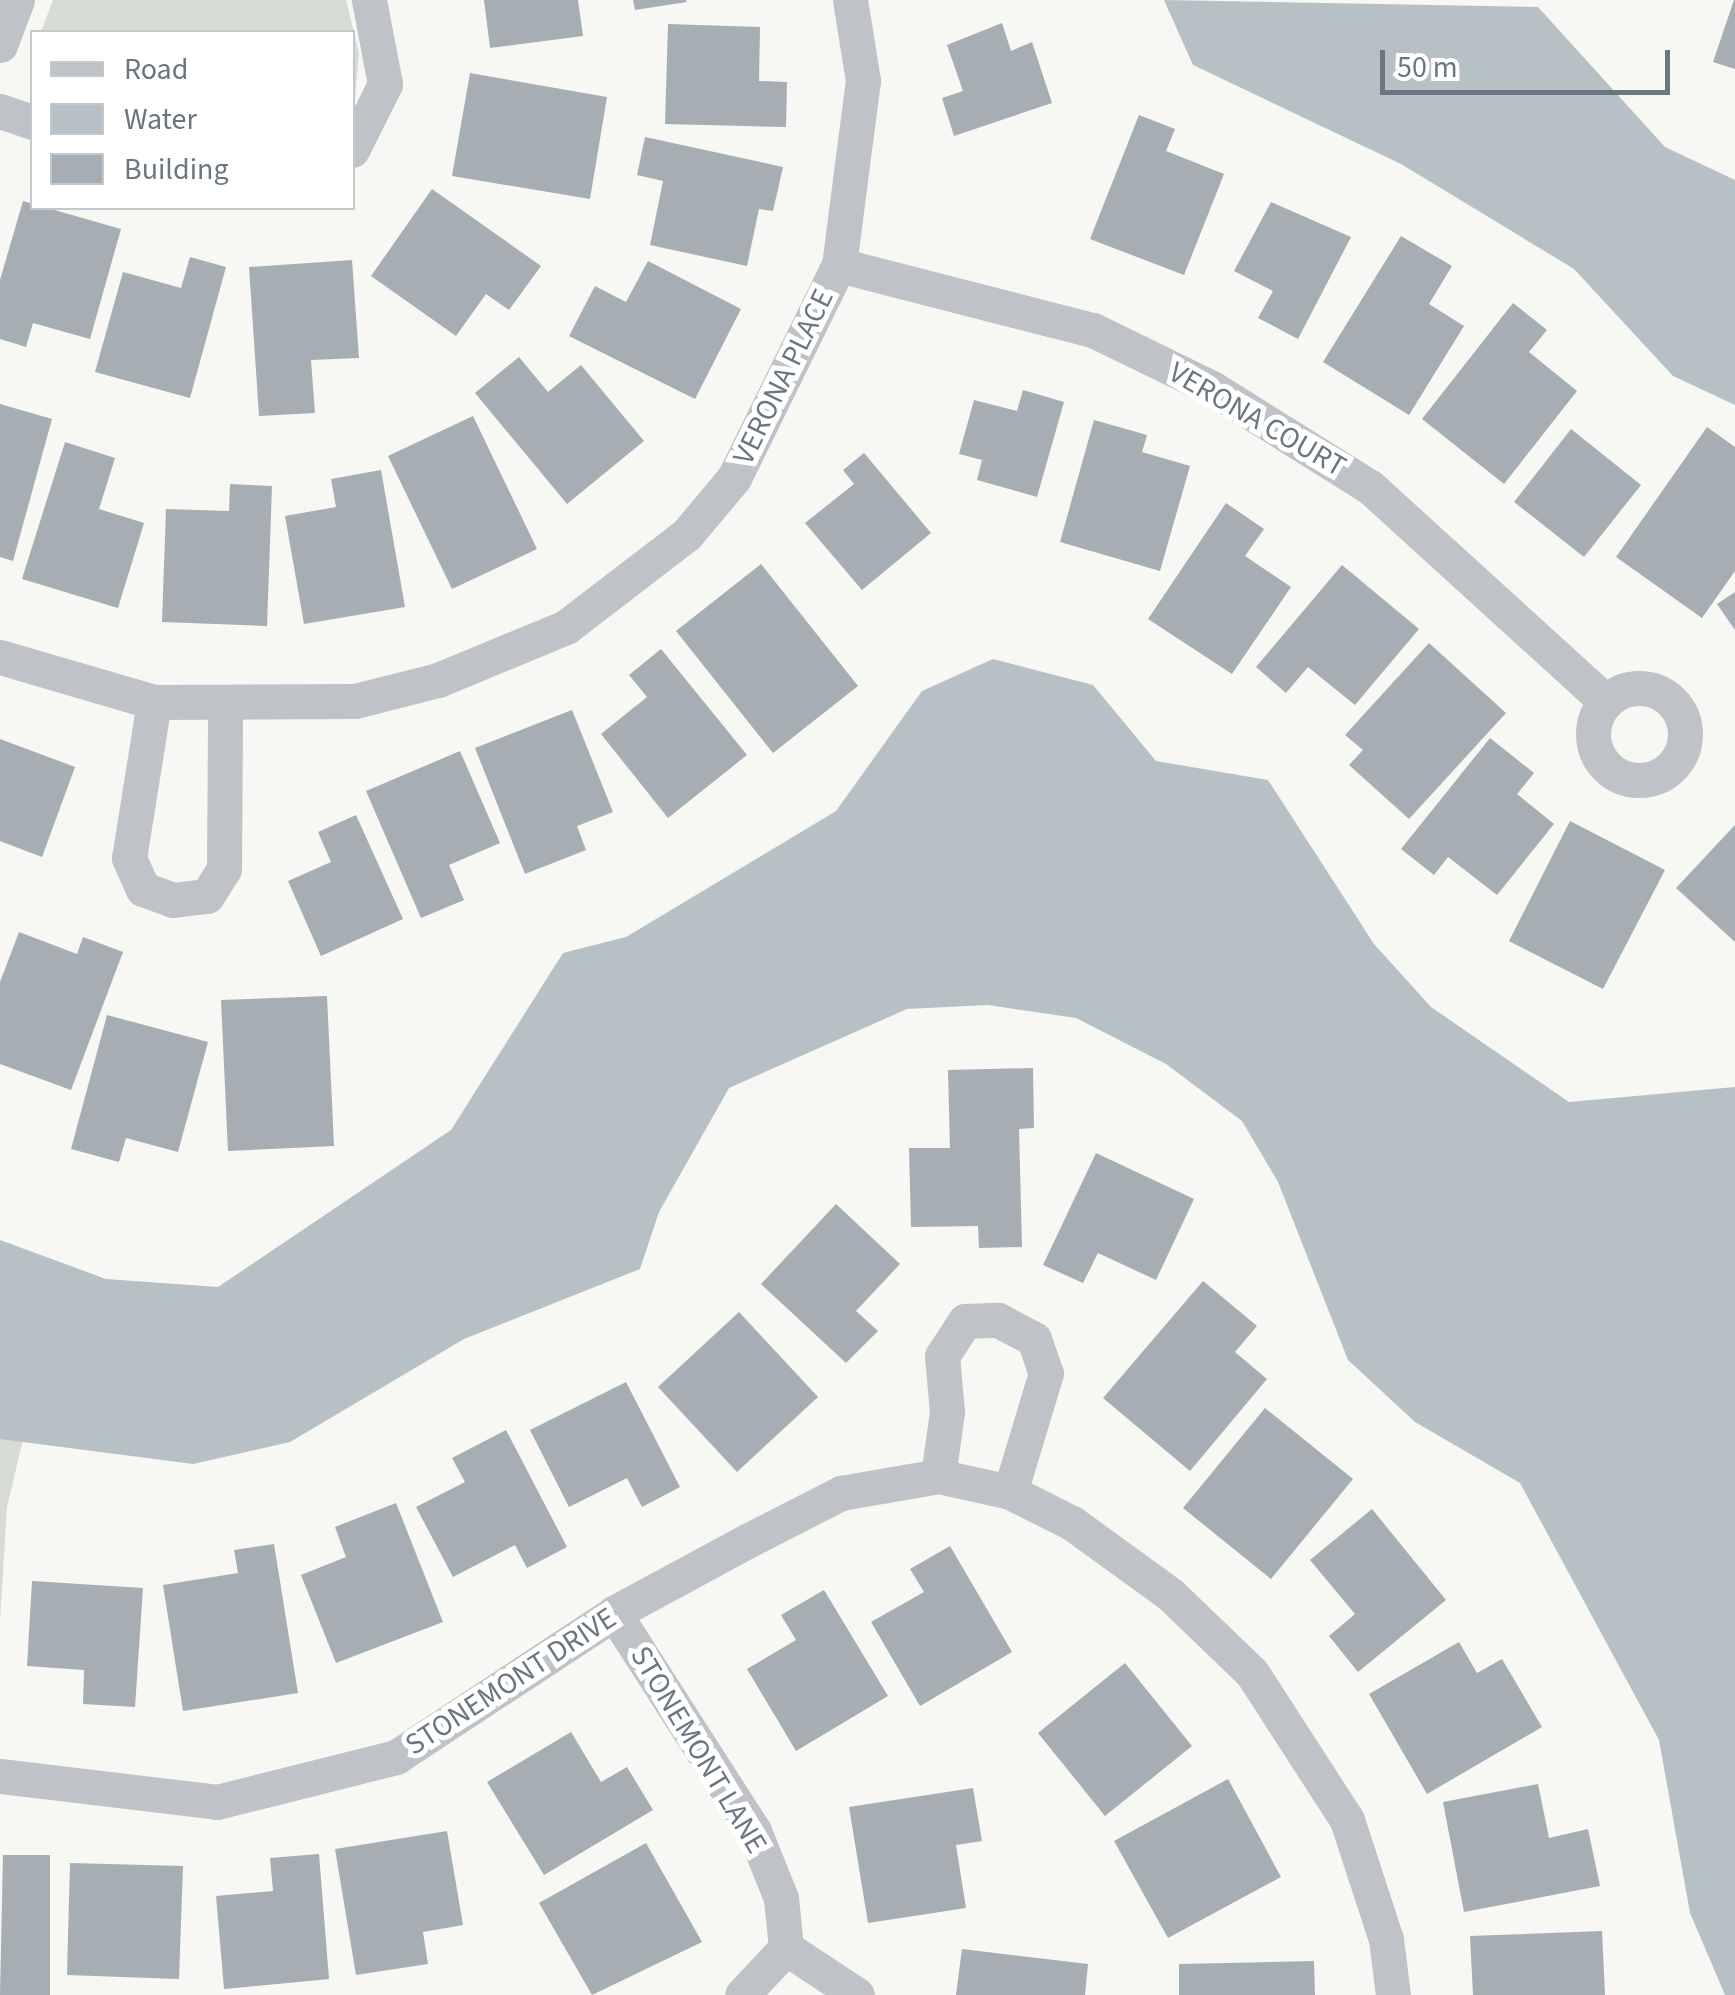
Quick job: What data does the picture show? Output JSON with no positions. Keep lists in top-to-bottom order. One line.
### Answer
{"streets":{"street":["VERONA PLACE","VERONA COURT","STONEMONT DRIVE","STONEMONT LANE"]},"crossings":[["VERONA PLACE","VERONA COURT"],["STONEMONT DRIVE","STONEMONT LANE"]],"legend":["Road","Water","Building"],"scale_bar":"50 m"}
